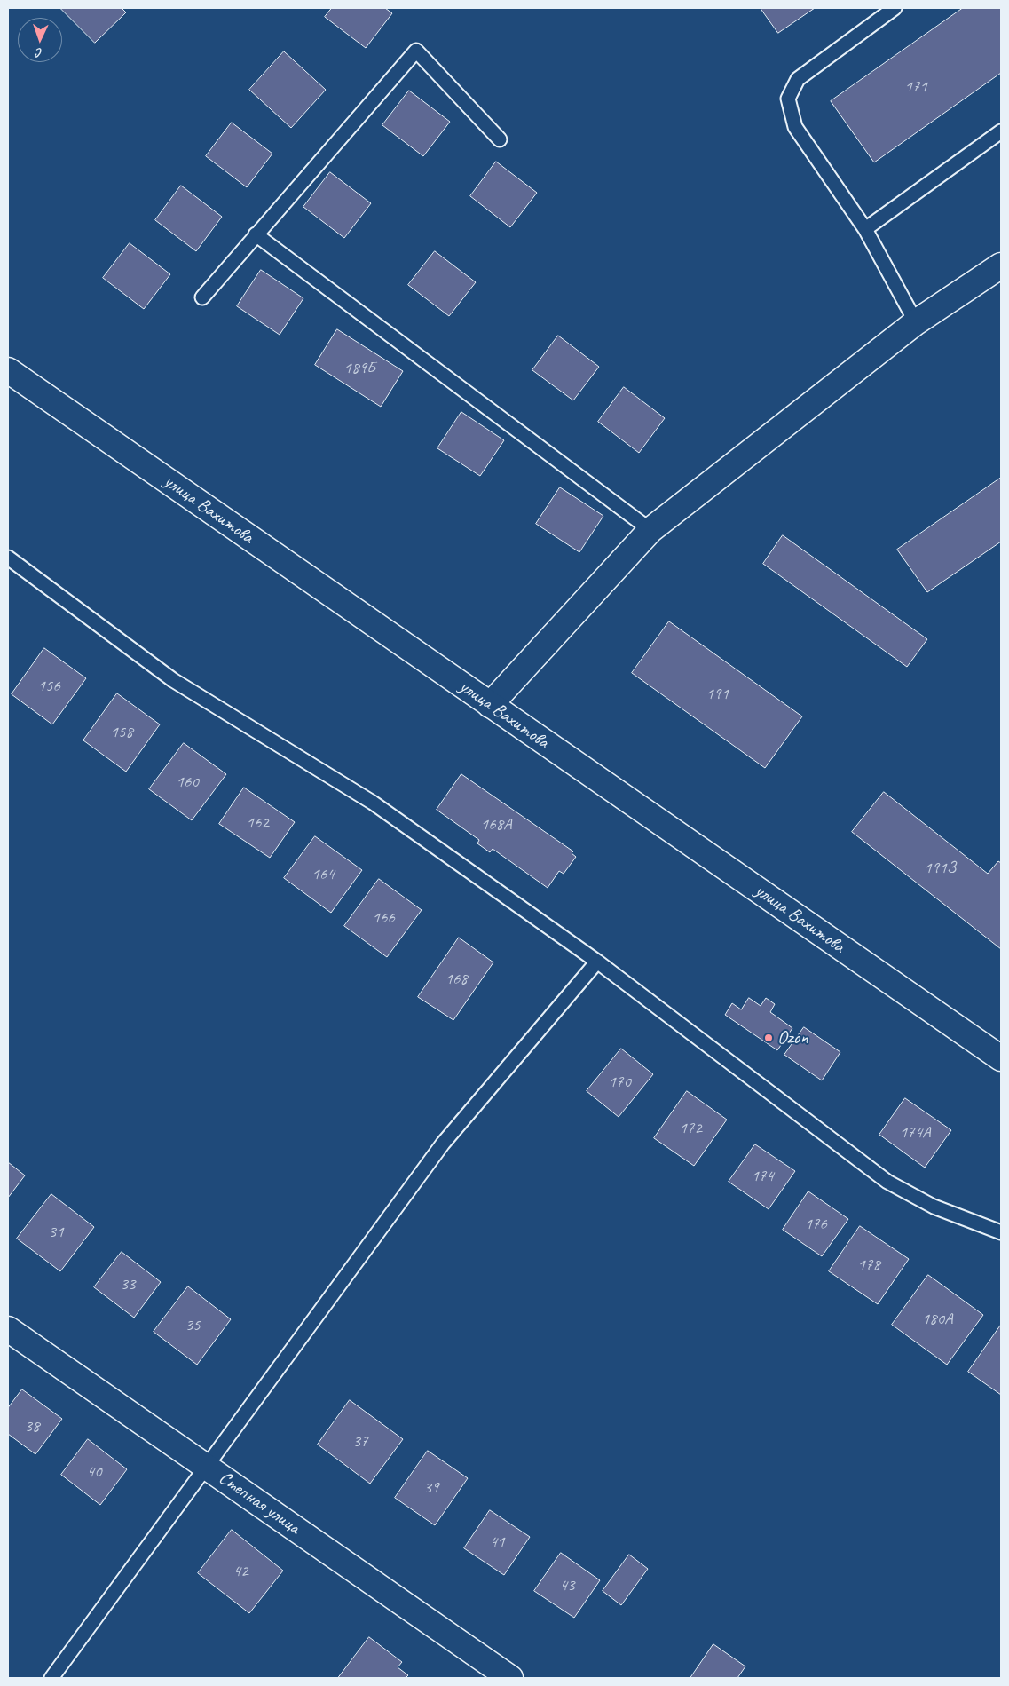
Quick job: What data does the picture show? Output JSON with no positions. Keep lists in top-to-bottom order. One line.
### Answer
{"streets":{"street":["улица Вахитова","Степная улица"]},"places":["Ozon"],"house_numbers":["171","189Б","156","191","158","160","162","168А","191З","164","166","168","170","172","174А","174","176","31","178","33","180А","35","38","37","40","39","41","42","43"],"north":"bottom"}
